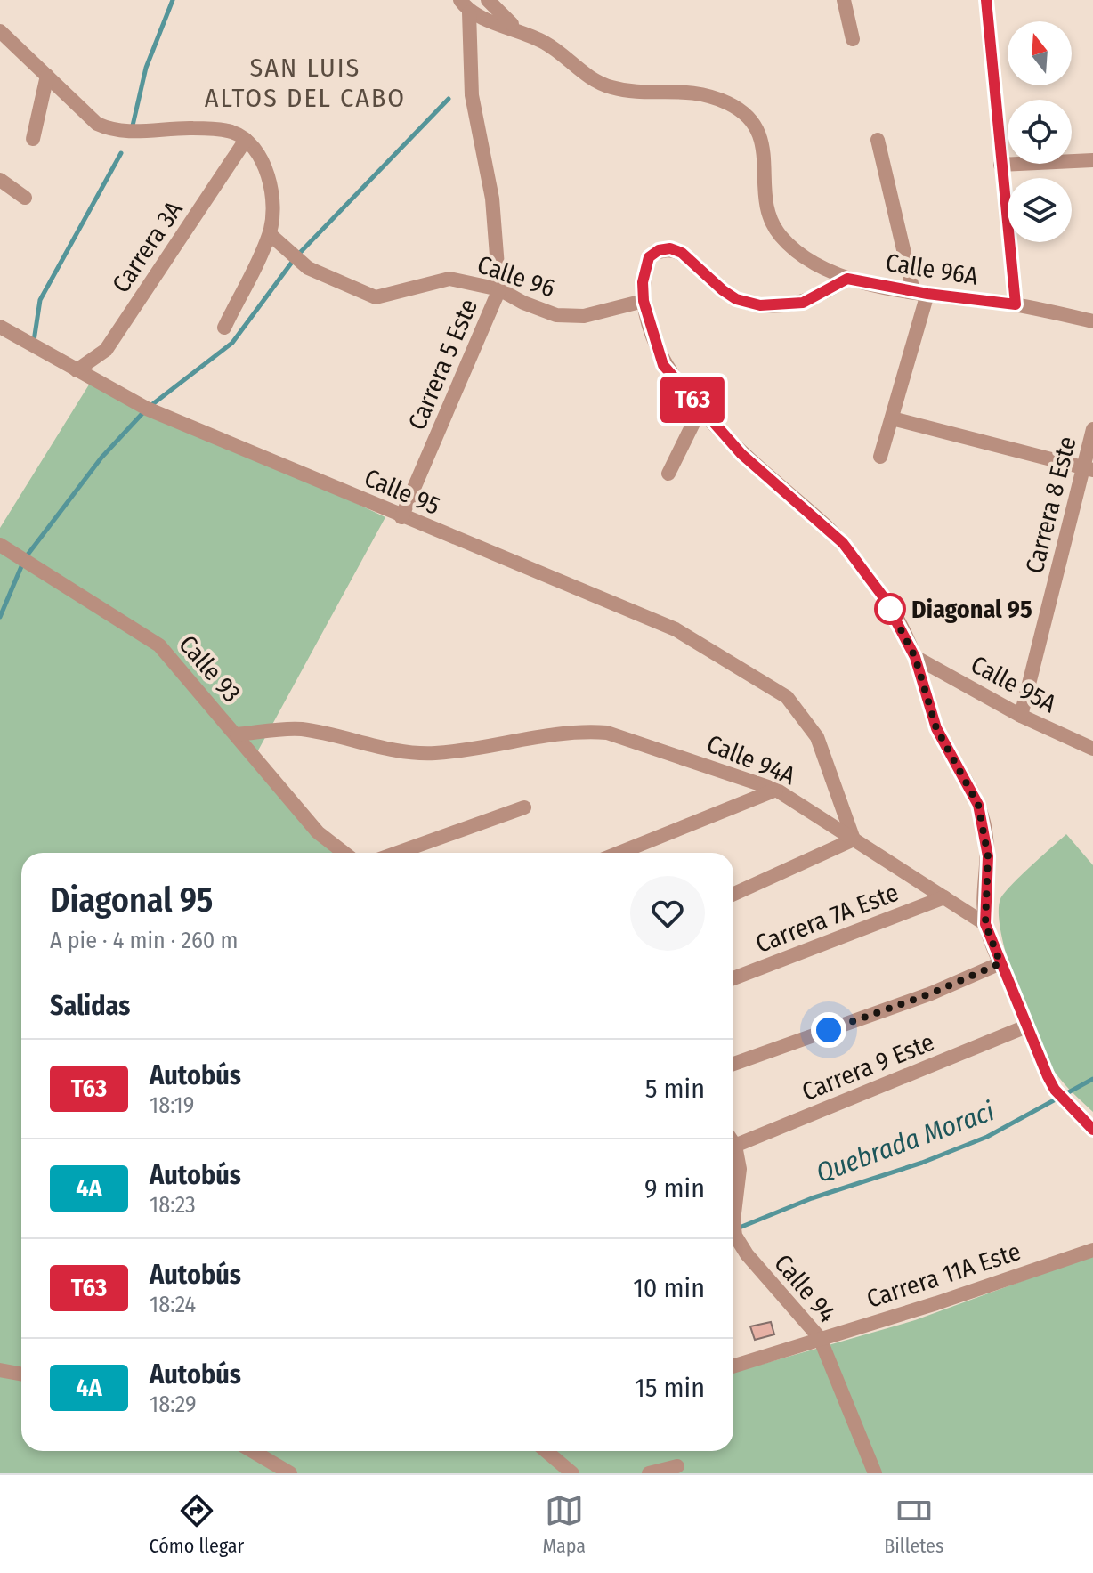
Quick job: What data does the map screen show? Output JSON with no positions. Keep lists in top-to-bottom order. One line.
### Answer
{"streets":{"street":["Carrera 3A","Calle 96A","Calle 96","Carrera 5 Este","Calle 95","Carrera 8 Este","Calle 93","Calle 95A","Calle 94A","Carrera 7A Este","Carrera 9 Este","Carrera 11A Este","Calle 94"]},"crossings":[["Carrera 3A","Calle 95"],["Calle 96","Carrera 5 Este"],["Carrera 5 Este","Calle 95"],["Calle 95","Calle 94A"],["Carrera 8 Este","Calle 95A"],["Calle 93","Calle 94A"],["Calle 94A","Carrera 7A Este"],["Carrera 11A Este","Calle 94"]],"districts":["SAN LUIS ALTOS DEL CABO"],"water":["Quebrada Moraci"],"places":["Diagonal 95"],"lines":["bus line T63"],"north":"top","page":{"on_map":"T63","heading":[["Diagonal 95","A pie · 4 min · 260 m"],"Salidas"],"list":[{"mark":"T63","name":"Autobús","note":"18:19","value":"5 min"},{"mark":"4A","name":"Autobús","note":"18:23","value":"9 min"},{"mark":"T63","name":"Autobús","note":"18:24","value":"10 min"},{"mark":"4A","name":"Autobús","note":"18:29","value":"15 min"}],"tabs":["Cómo llegar","Mapa","Billetes"]}}
